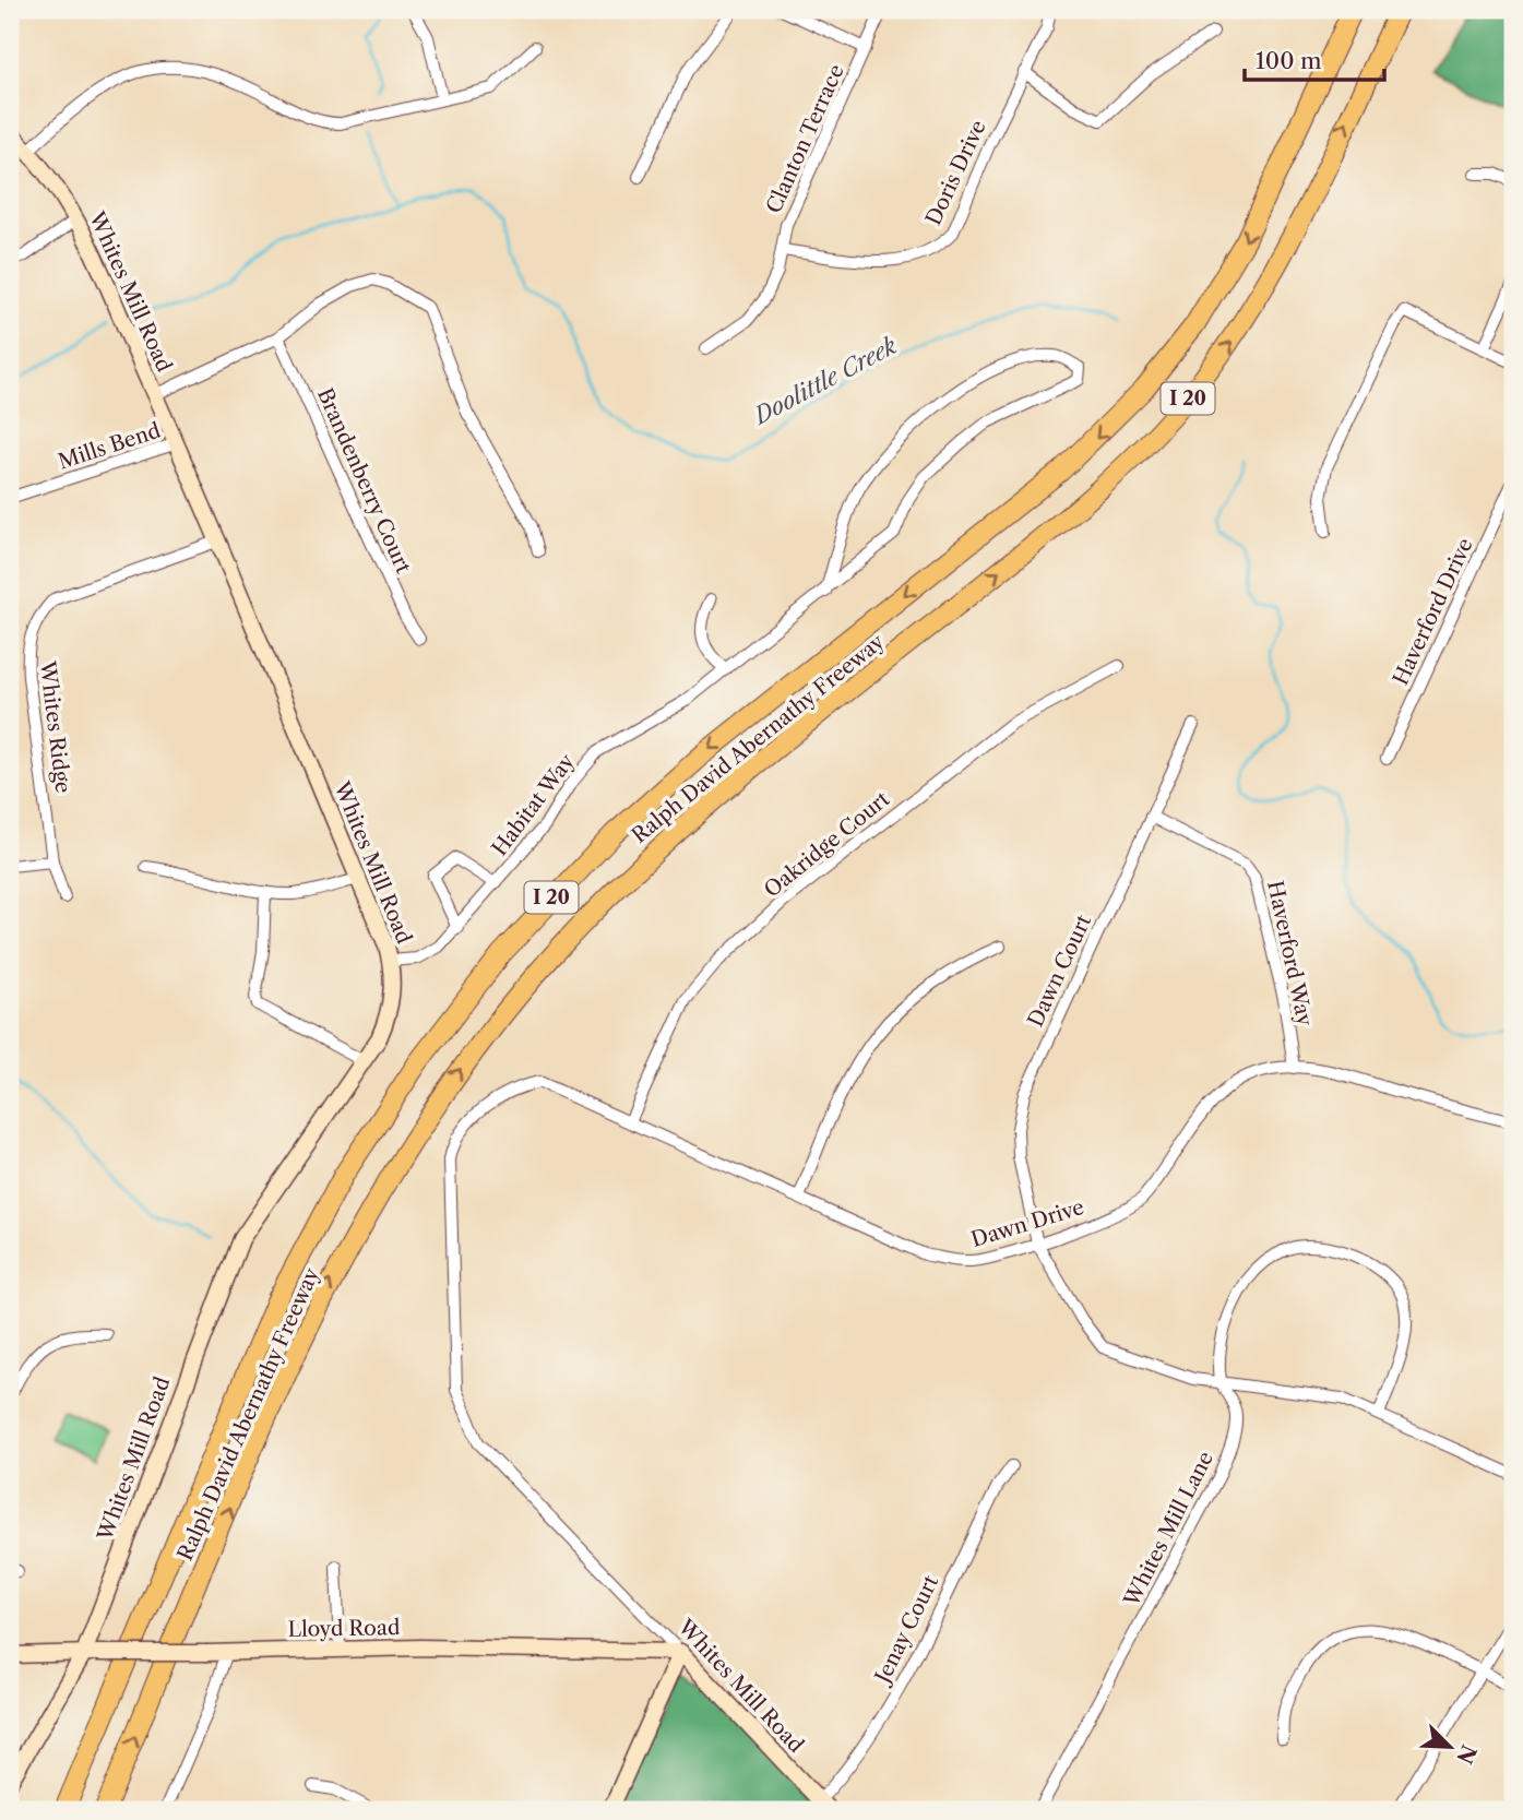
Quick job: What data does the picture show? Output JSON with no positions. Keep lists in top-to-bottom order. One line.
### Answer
{"streets":{"highway":["I 20","Ralph David Abernathy Freeway"],"street":["Clanton Terrace","Doris Drive","Whites Mill Road","Mills Bend","Brandenberry Court","Haverford Drive","Whites Ridge","Habitat Way","Oakridge Court","Haverford Way","Dawn Court","Dawn Drive","Whites Mill Lane","Lloyd Road","Jenay Court"]},"crossings":[["Clanton Terrace","Doris Drive"],["Whites Mill Road","Mills Bend"],["Whites Mill Road","Whites Ridge"],["Whites Mill Road","Habitat Way"],["Whites Mill Road","Dawn Drive"],["Whites Mill Road","Lloyd Road"],["Whites Mill Road","Jenay Court"],["Oakridge Court","Dawn Drive"],["Haverford Way","Dawn Court"],["Haverford Way","Dawn Drive"],["Dawn Court","Dawn Drive"],["Dawn Court","Whites Mill Lane"]],"water":["Doolittle Creek"],"scale_bar":"100 m","north":"bottom right"}
